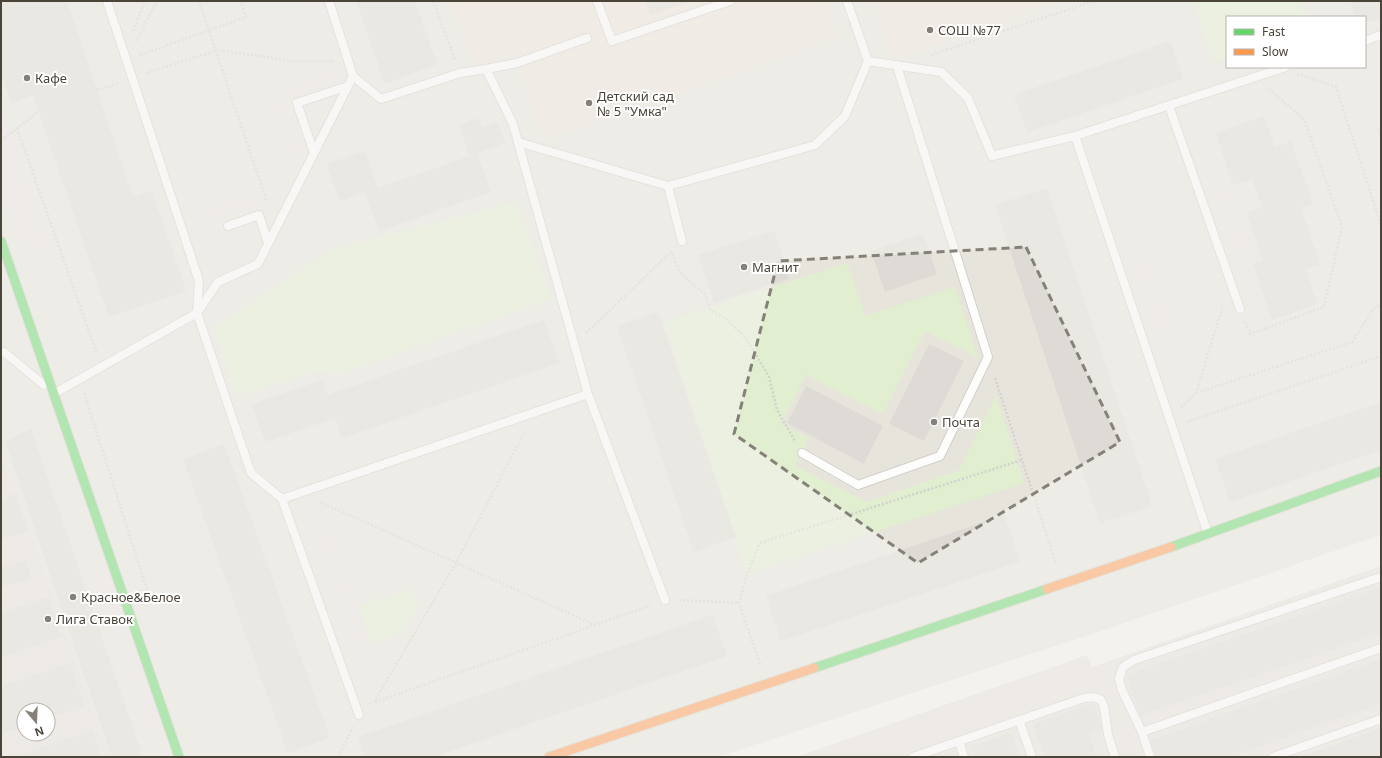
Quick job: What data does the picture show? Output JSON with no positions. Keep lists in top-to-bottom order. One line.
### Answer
{"places":["СОШ №77","Кафе","Детский сад № 5 \"Умка\"","Магнит","Почта","Красное&Белое","Лига Ставок"],"legend":["Fast","Slow"],"north":"bottom"}
